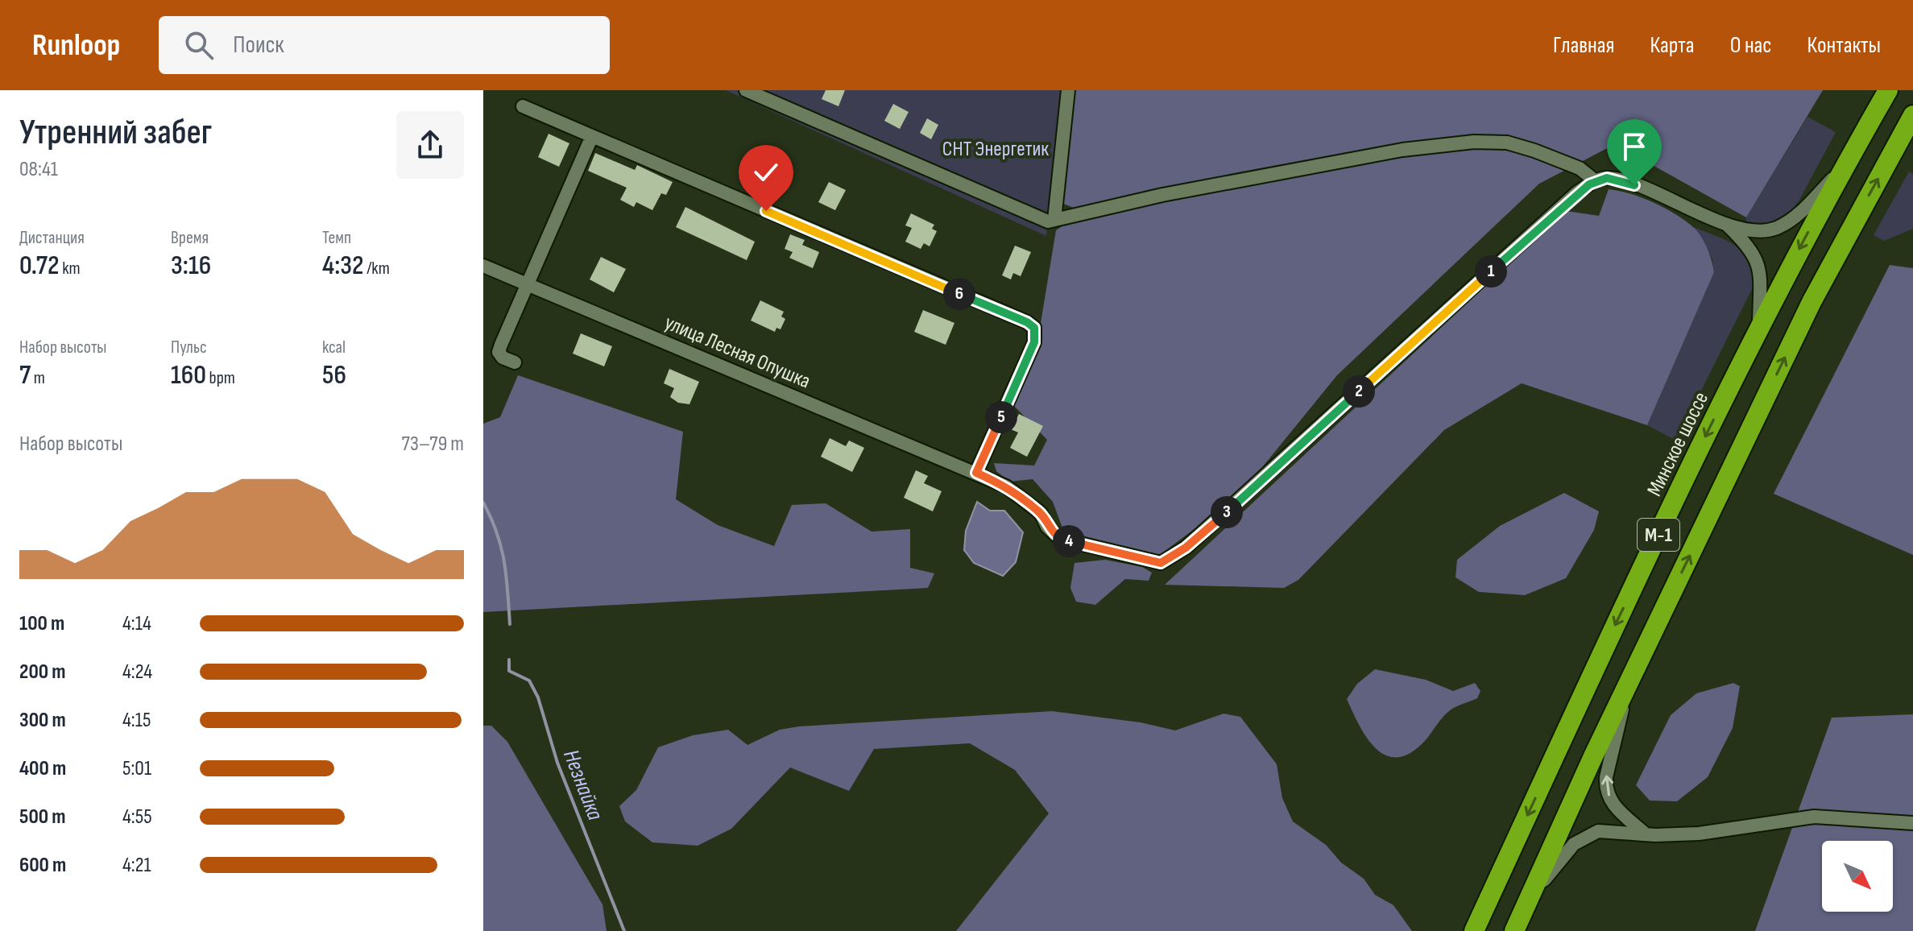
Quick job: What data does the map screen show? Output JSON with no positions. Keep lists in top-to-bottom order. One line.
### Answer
{"streets":{"highway":["Минское шоссе","М-1"],"street":["улица Лесная Опушка"]},"water":["Незнайка"],"parks":["СНТ Энергетик"],"north":"bottom right","page":{"header":"Runloop","search":"Поиск","nav":["Главная","Карта","О нас","Контакты"],"heading":["Утренний забег","08:41"],"stats":[["Дистанция","0.72 km"],["Время","3:16"],["Темп","4:32 /km"],["Набор высоты","7 m"],["Пульс","160 bpm"],["kcal","56"]],"pins":["1","6","2","5","3","4"],"chart":["Набор высоты","73–79 m"],"list":[{"name":"100 m","note":"4:14"},{"name":"200 m","note":"4:24"},{"name":"300 m","note":"4:15"},{"name":"400 m","note":"5:01"},{"name":"500 m","note":"4:55"},{"name":"600 m","note":"4:21"}]}}
